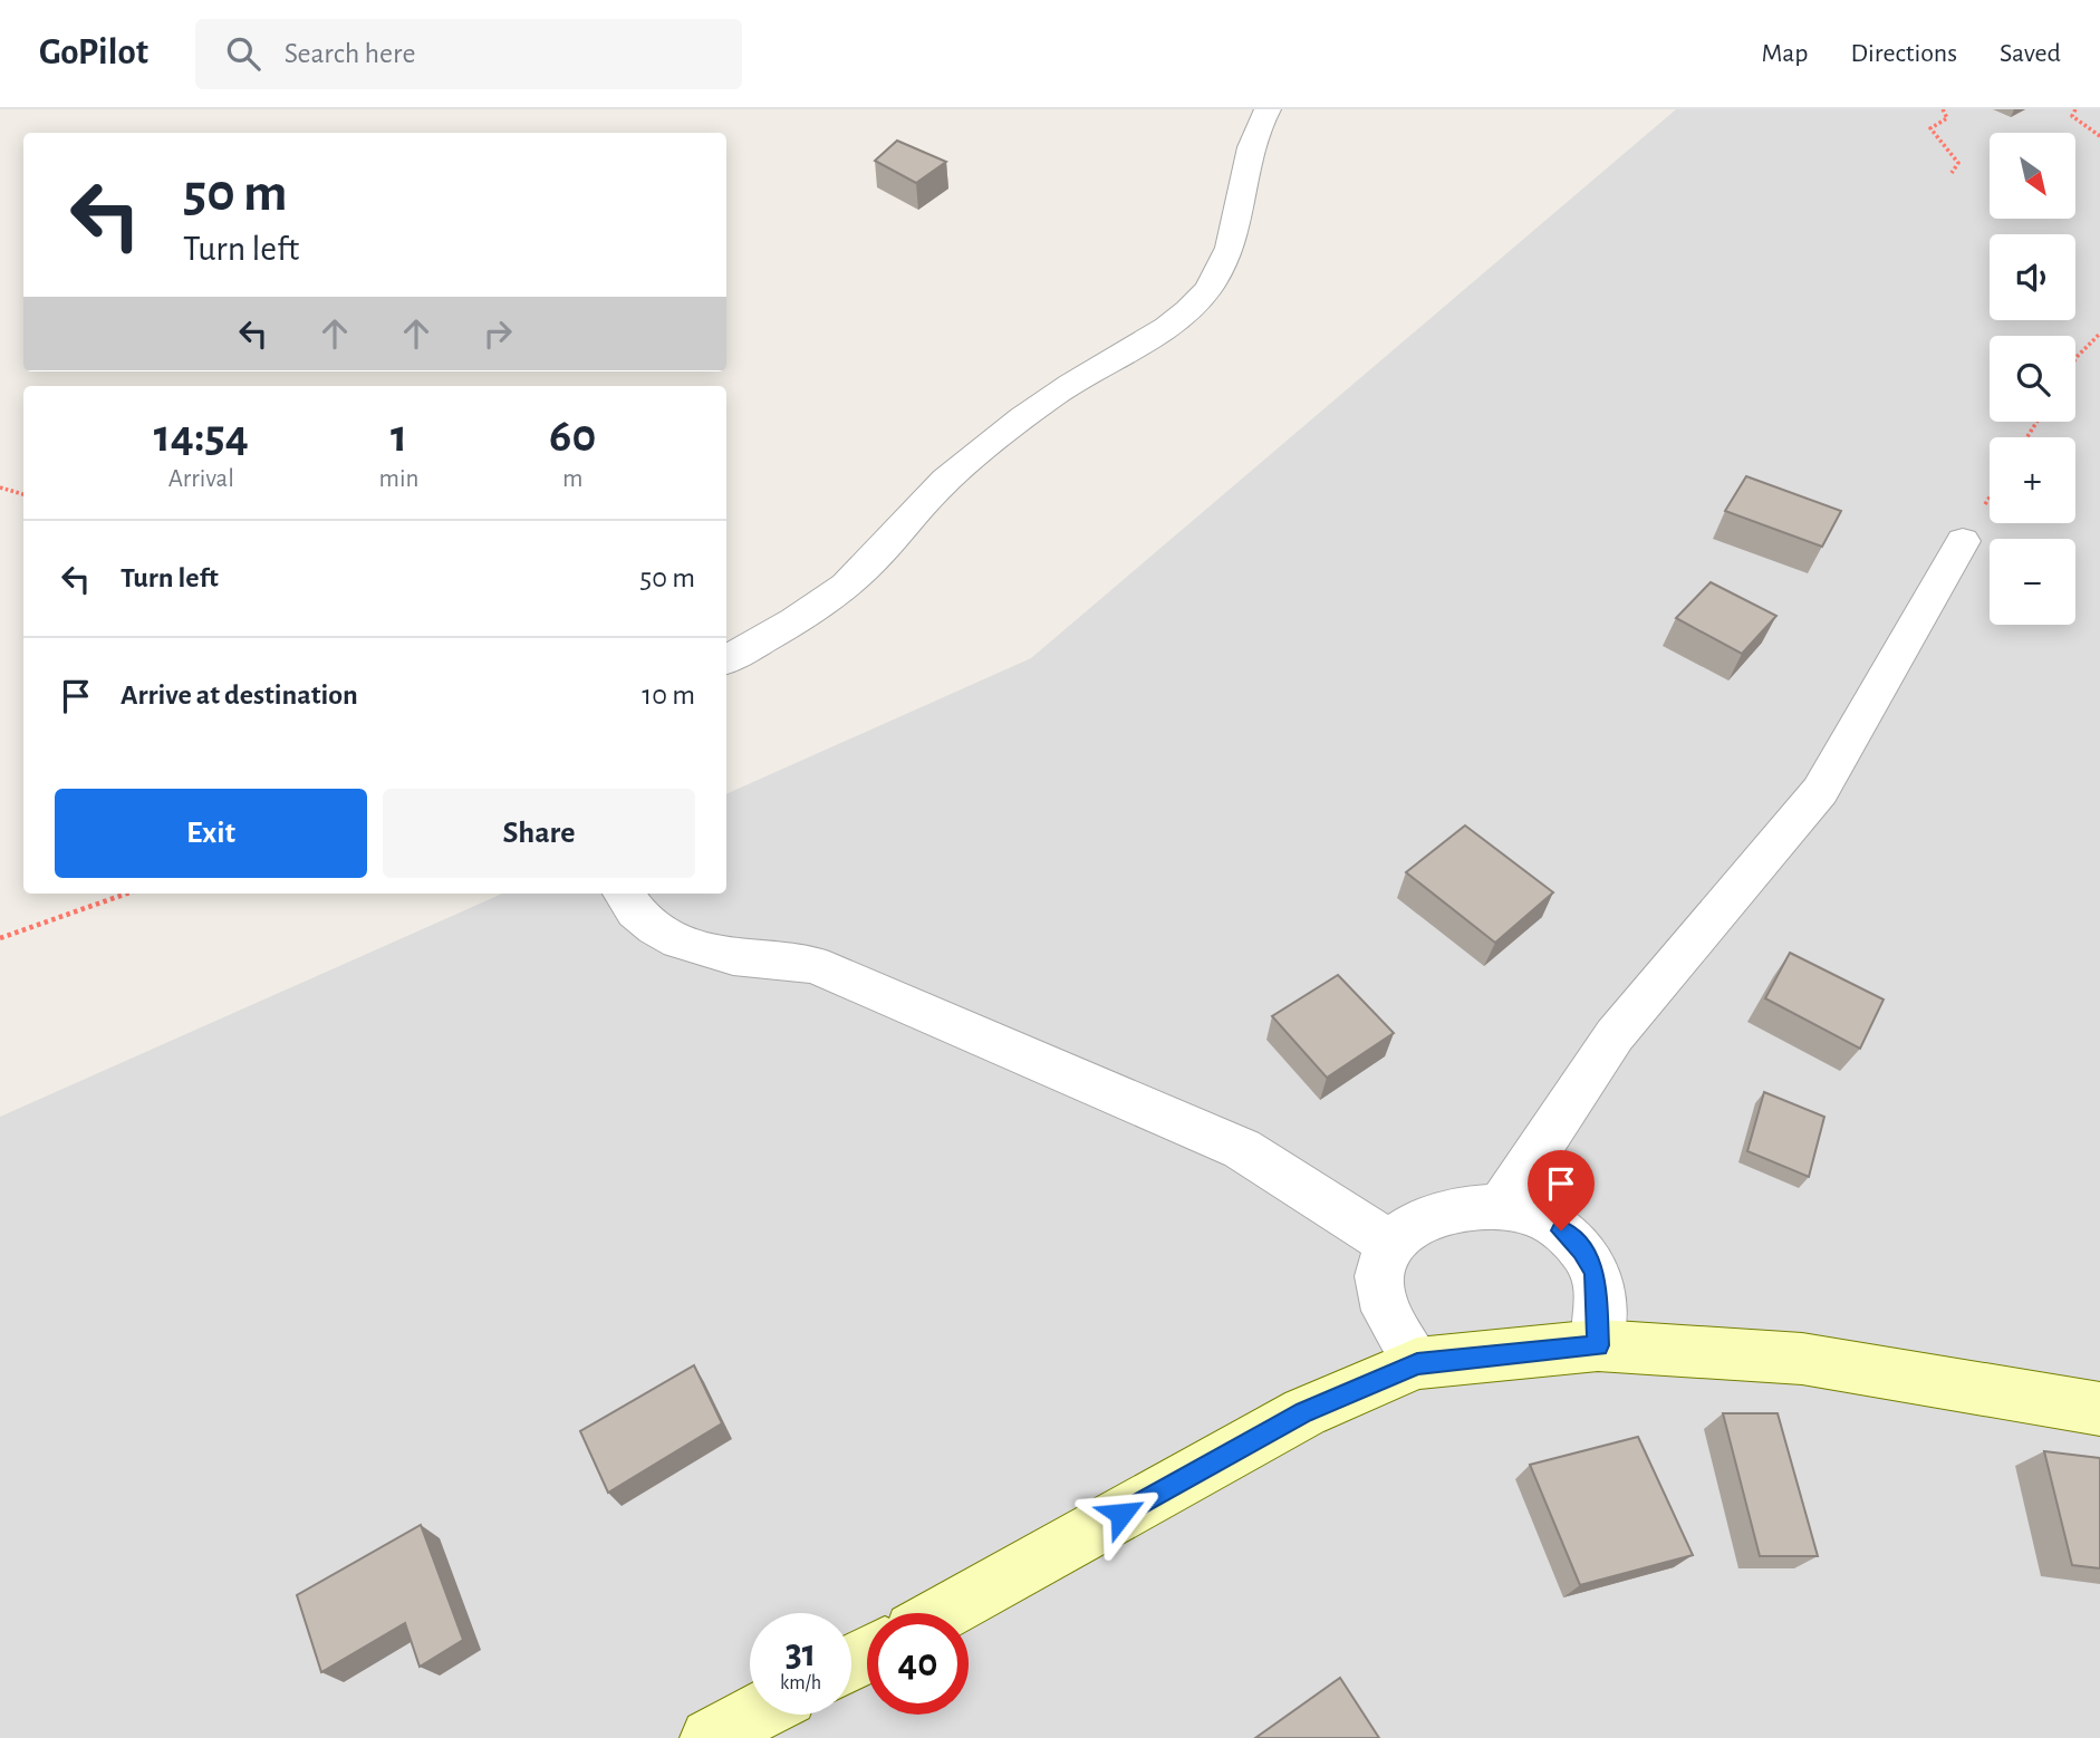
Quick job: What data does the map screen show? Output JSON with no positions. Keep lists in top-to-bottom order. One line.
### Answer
{"north":"bottom right","page":{"header":"GoPilot","search":"Search here","nav":["Map","Directions","Saved"],"map_buttons":["+","−"],"turn":["50 m","Turn left"],"eta":["14:54","Arrival","1","min","60","m"],"list":[{"name":"Turn left","value":"50 m"},{"name":"Arrive at destination","value":"10 m"}],"buttons":["Exit","Share"],"speed":"31 km/h","limit":"40"}}
